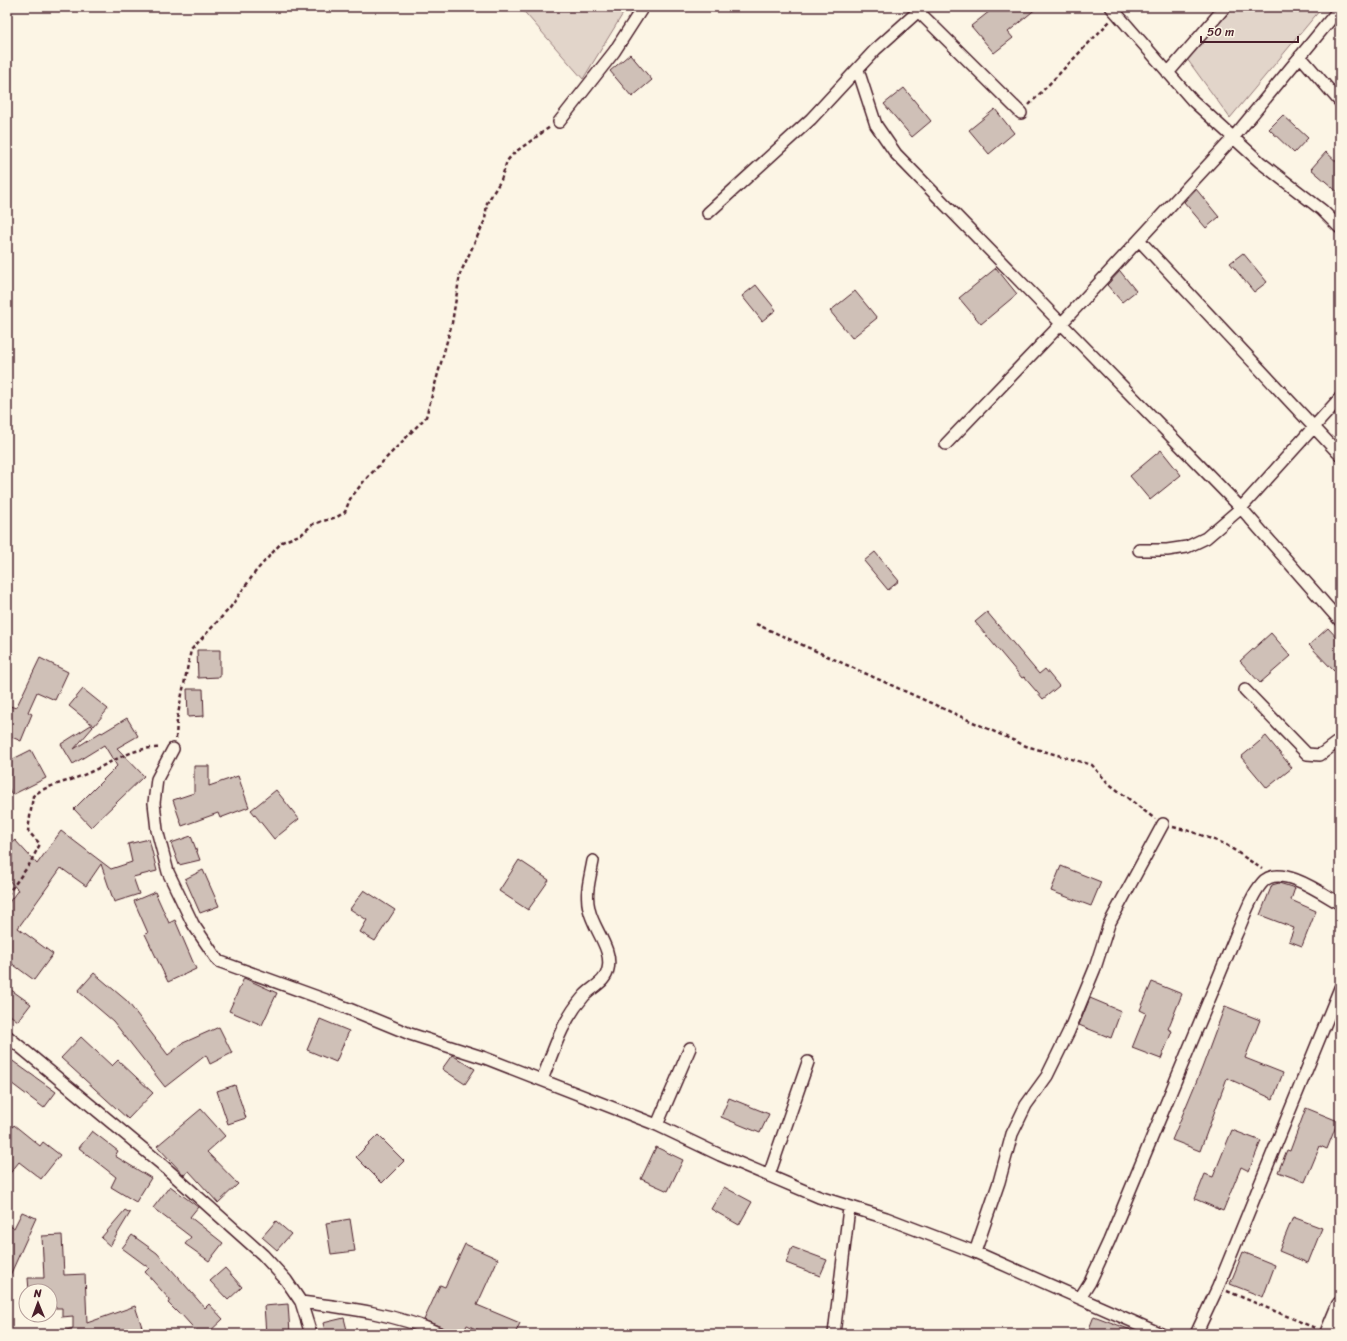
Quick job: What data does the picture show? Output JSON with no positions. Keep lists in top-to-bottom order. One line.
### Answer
{"scale_bar":"50 m","north":"top"}
